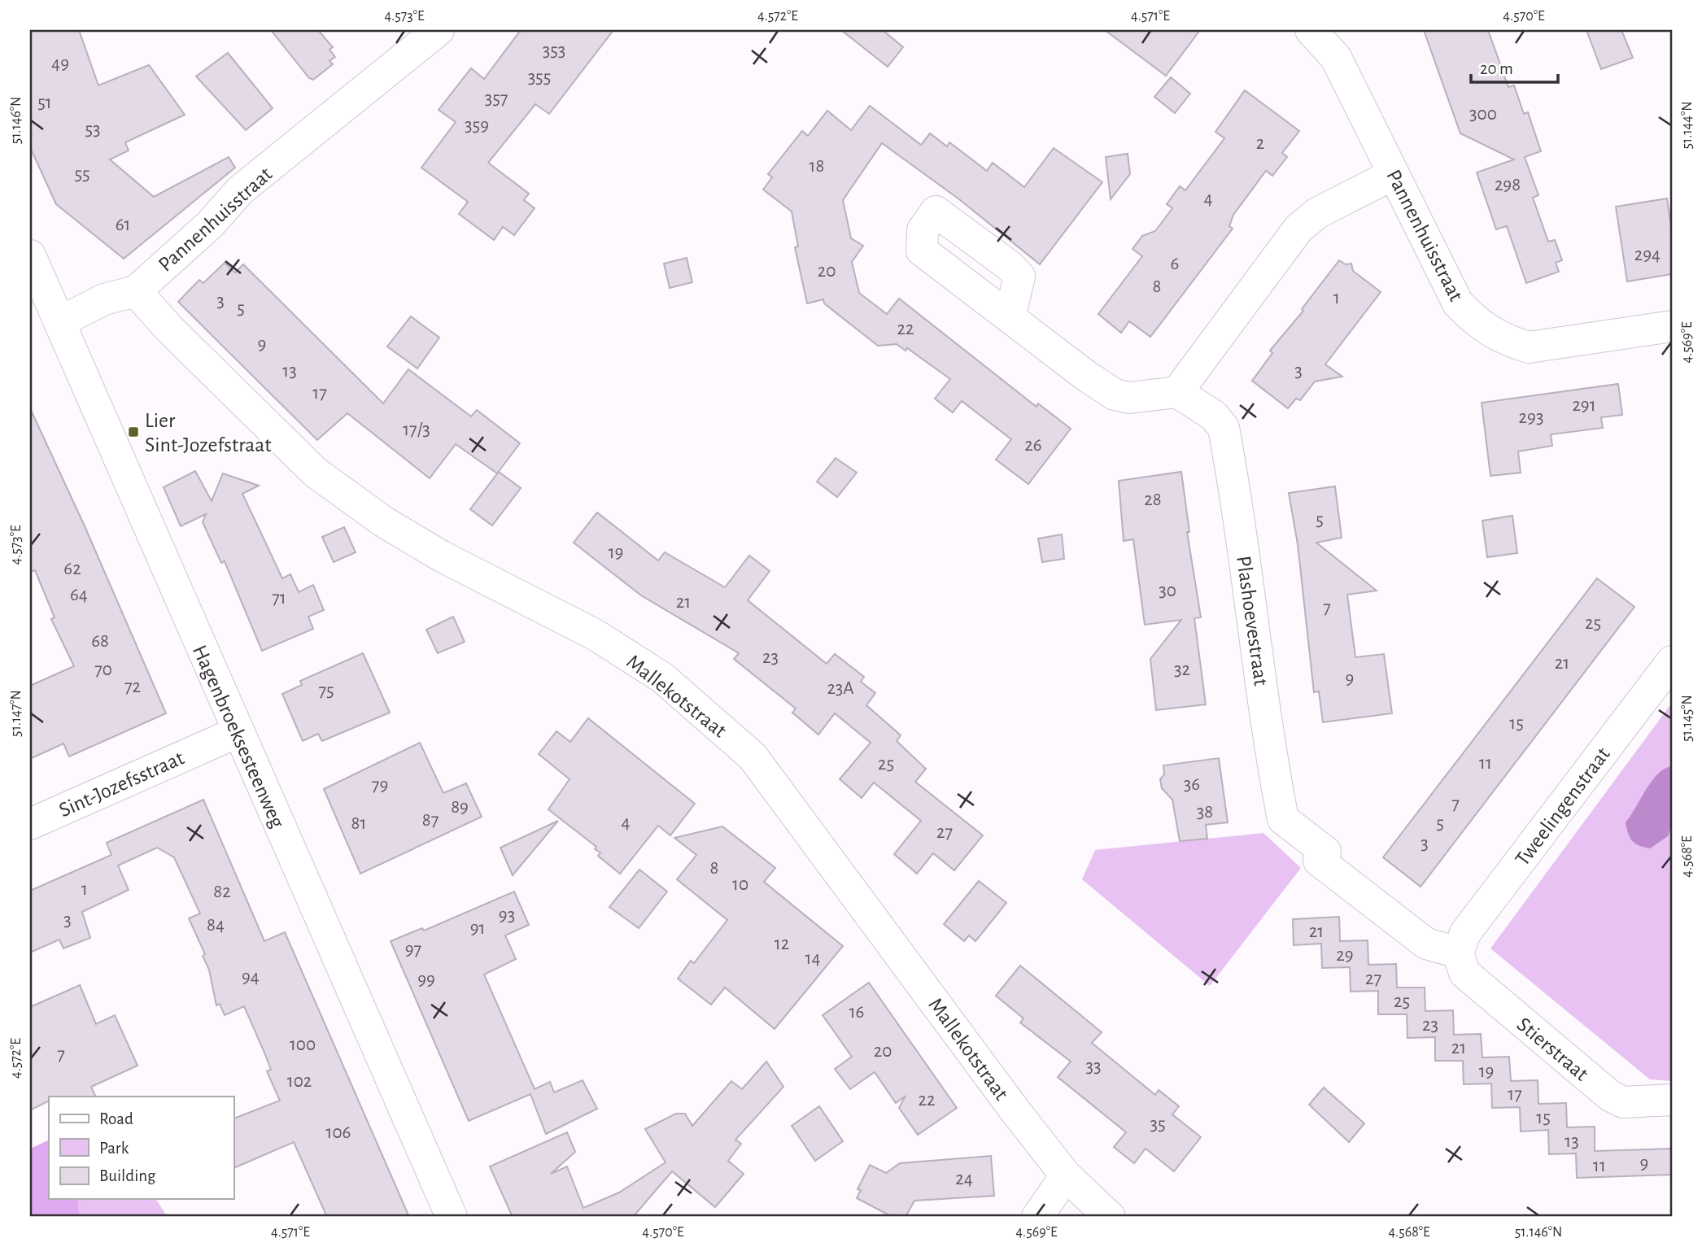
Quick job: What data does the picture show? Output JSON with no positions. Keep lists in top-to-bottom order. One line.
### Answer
{"streets":{"street":["Pannenhuisstraat","Plashoevestraat","Mallekotstraat","Hagenbroeksesteenweg","Sint-Jozefsstraat","Tweelingenstraat","Stierstraat"]},"crossings":[["Pannenhuisstraat","Mallekotstraat"],["Pannenhuisstraat","Hagenbroeksesteenweg"],["Plashoevestraat","Tweelingenstraat"],["Plashoevestraat","Stierstraat"],["Hagenbroeksesteenweg","Sint-Jozefsstraat"],["Tweelingenstraat","Stierstraat"]],"places":{"transit":["Lier Sint-Jozefstraat"]},"house_numbers":["353","49","355","357","51","300","359","53","2","18","55","298","4","61","294","6","20","8","1","3","5","22","9","13","3","17","291","293","17/3","26","28","5","19","62","30","64","71","21","7","25","68","23","21","70","32","9","72","23A","75","15","11","25","36","79","7","89","38","87","4","81","5","27","3","8","10","1","82","93","3","84","91","21","12","97","29","14","94","27","99","25","16","23","100","21","20","7","33","19","102","17","22","15","35","106","13","9","11","24"],"legend":["Road","Park","Building"],"scale_bar":"20 m","coordinates":["4.573°E","4.572°E","4.571°E","4.570°E","51.146°N","51.144°N","4.569°E","51.147°N","51.145°N","4.568°E"]}
